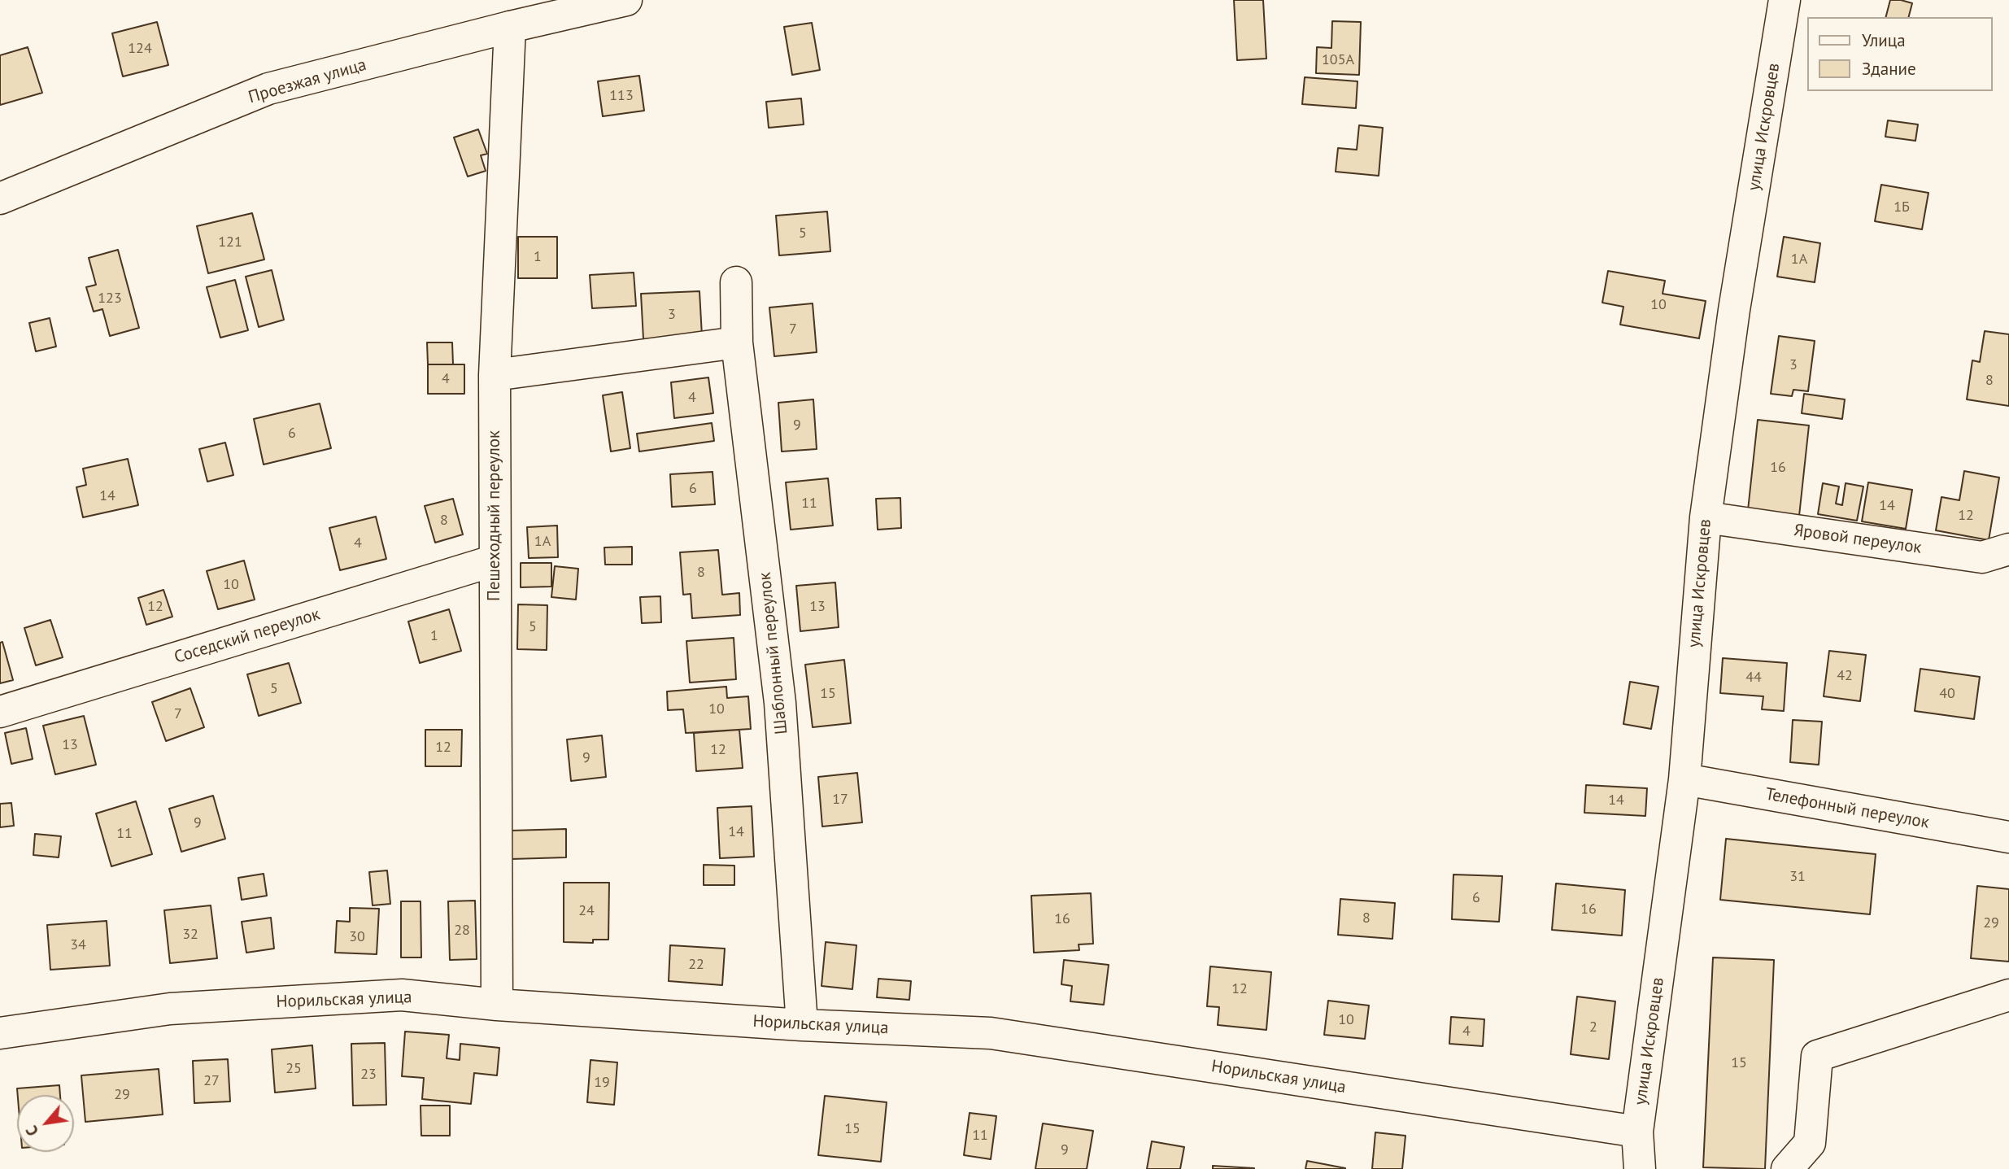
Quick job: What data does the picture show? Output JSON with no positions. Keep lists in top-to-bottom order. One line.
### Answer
{"streets":{"street":["Проезжая улица","улица Искровцев","Пешеходный переулок","Яровой переулок","Соседский переулок","Шаблонный переулок","Телефонный переулок","Норильская улица"]},"crossings":[["Проезжая улица","Пешеходный переулок"],["улица Искровцев","Яровой переулок"],["улица Искровцев","Телефонный переулок"],["улица Искровцев","Норильская улица"],["Пешеходный переулок","Соседский переулок"],["Пешеходный переулок","Норильская улица"],["Шаблонный переулок","Норильская улица"]],"house_numbers":["124","105А","113","1Б","5","121","1","1А","123","10","3","7","3","4","8","4","9","6","16","6","14","11","14","12","8","1А","4","8","10","12","13","5","1","42","44","5","15","40","10","7","13","12","12","9","17","14","9","14","11","31","6","16","24","8","16","29","28","32","30","34","22","12","10","2","4","15","25","23","27","19","29","15","11","9"],"legend":["Улица","Здание"],"north":"bottom left"}
